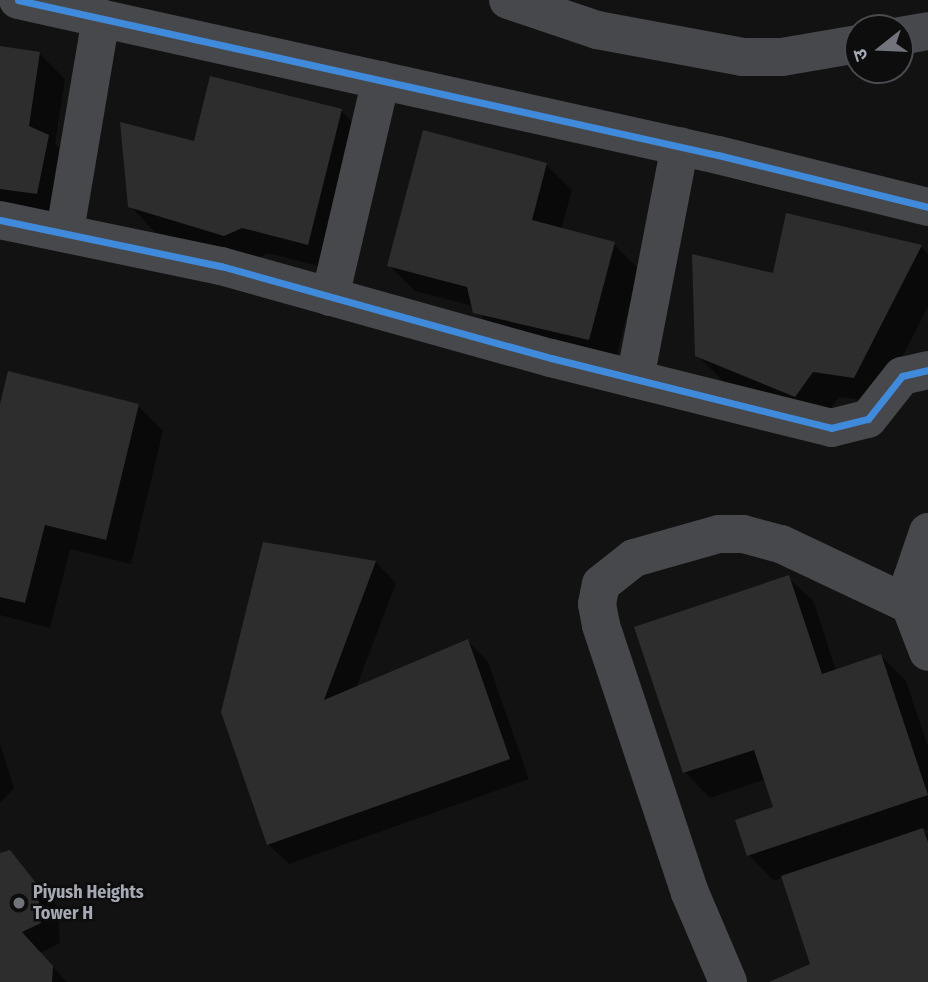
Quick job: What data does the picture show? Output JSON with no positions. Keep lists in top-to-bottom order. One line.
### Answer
{"places":["Piyush Heights Tower H"],"north":"left"}
